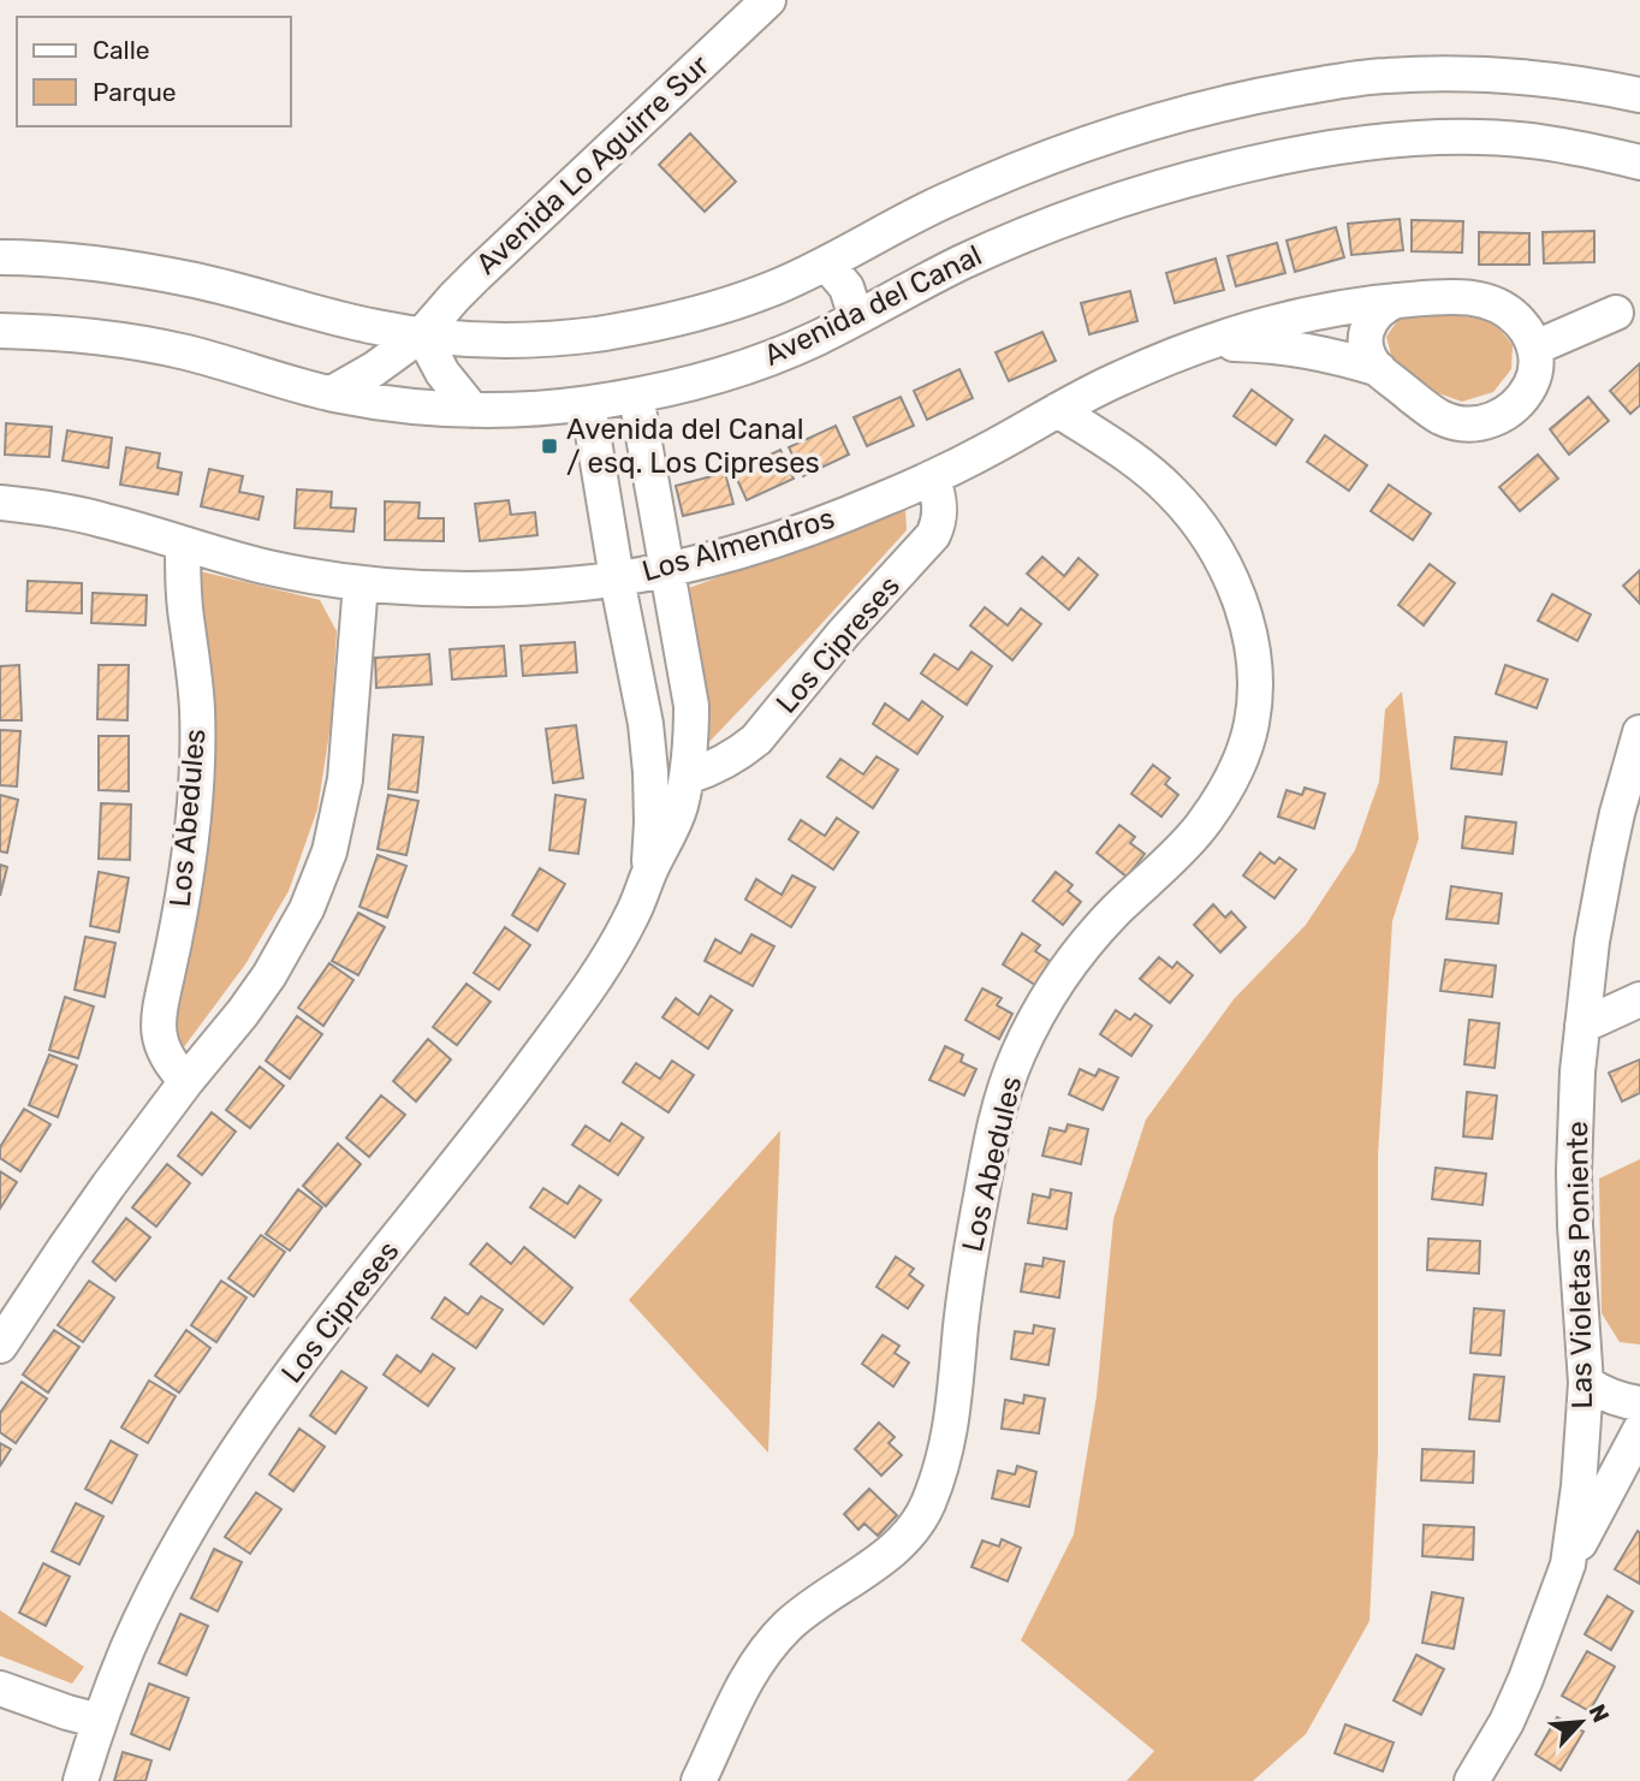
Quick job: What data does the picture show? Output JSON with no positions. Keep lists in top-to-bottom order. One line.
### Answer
{"streets":{"street":["Avenida Lo Aguirre Sur","Avenida del Canal","Los Almendros","Los Cipreses","Los Abedules","Las Violetas Poniente"]},"crossings":[["Avenida Lo Aguirre Sur","Avenida del Canal"],["Avenida del Canal","Los Cipreses"],["Los Almendros","Los Cipreses"],["Los Almendros","Los Abedules"]],"places":{"transit":["Avenida del Canal / esq. Los Cipreses"]},"legend":["Calle","Parque"],"north":"top right"}
